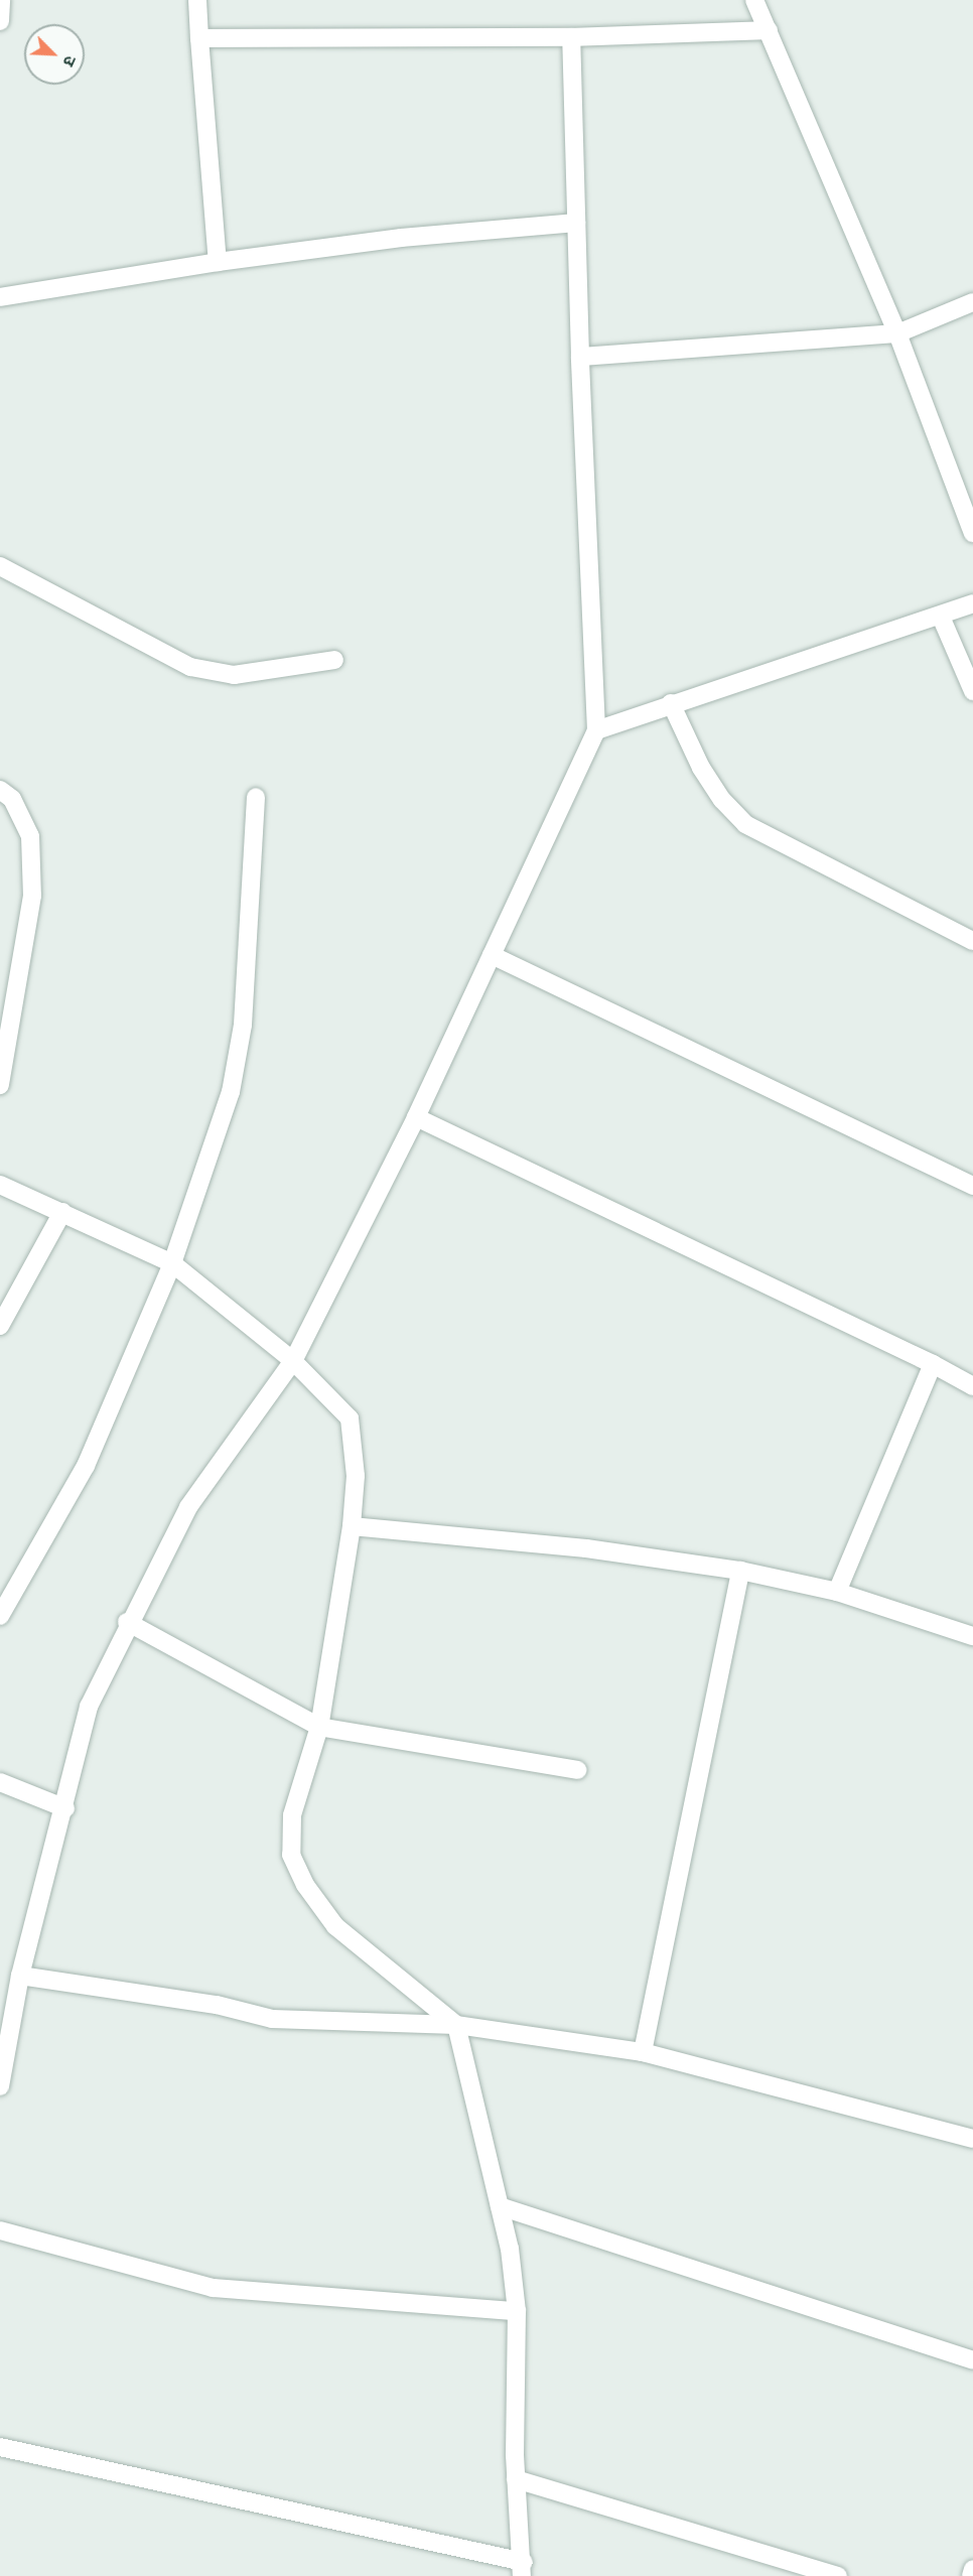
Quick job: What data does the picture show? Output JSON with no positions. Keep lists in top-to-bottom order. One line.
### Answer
{"north":"bottom right"}
